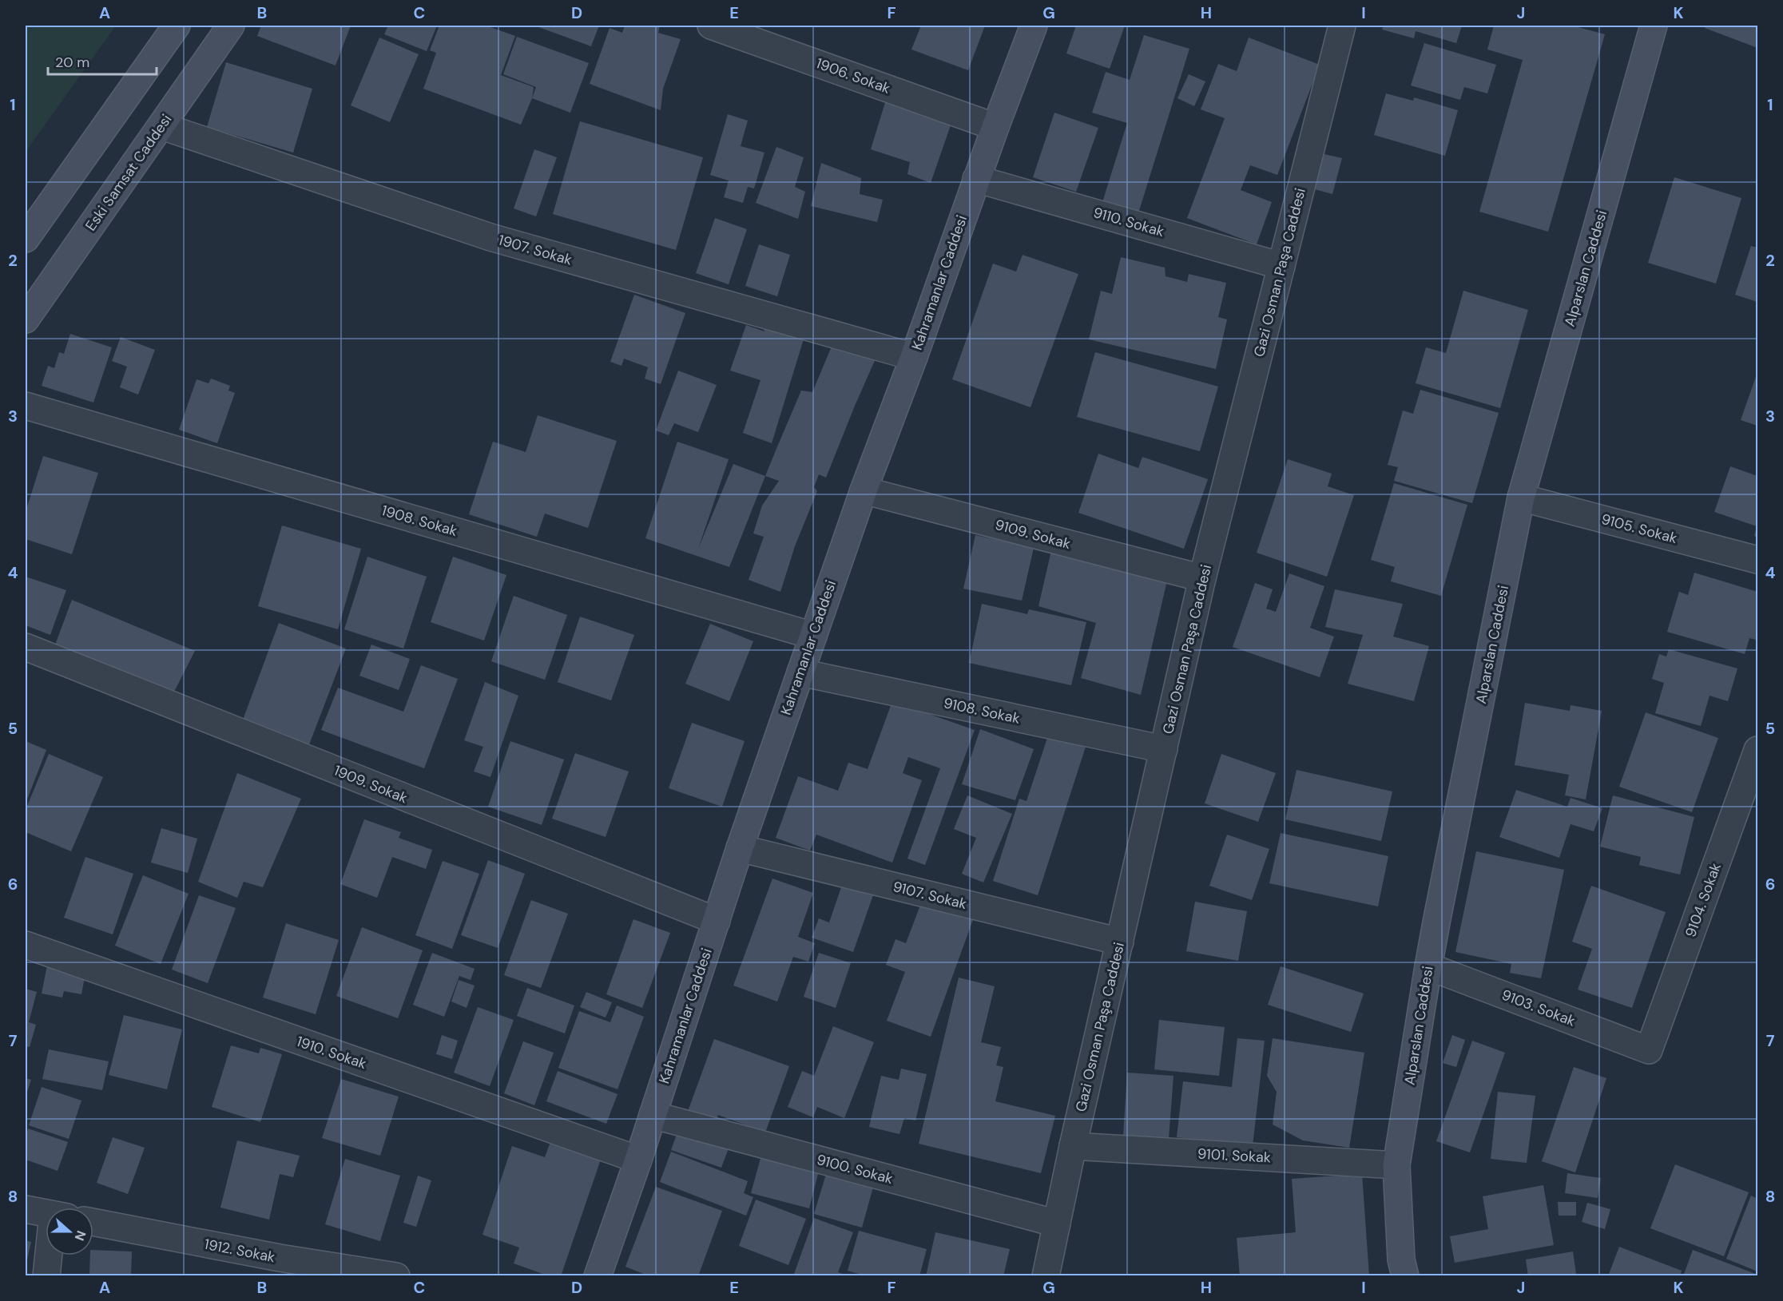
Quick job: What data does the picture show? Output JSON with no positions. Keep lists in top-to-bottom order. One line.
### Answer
{"streets":{"street":["1906. Sokak","Eski Samsat Caddesi","9110. Sokak","1907. Sokak","Alparslan Caddesi","Gazi Osman Paşa Caddesi","Kahramanlar Caddesi","1908. Sokak","9105. Sokak","9109. Sokak","9108. Sokak","1909. Sokak","9107. Sokak","9104. Sokak","9103. Sokak","1910. Sokak","9101. Sokak","9100. Sokak","1912. Sokak"]},"crossings":[["1906. Sokak","Kahramanlar Caddesi"],["Eski Samsat Caddesi","1907. Sokak"],["9110. Sokak","Gazi Osman Paşa Caddesi"],["9110. Sokak","Kahramanlar Caddesi"],["1907. Sokak","Kahramanlar Caddesi"],["Alparslan Caddesi","9105. Sokak"],["Alparslan Caddesi","9103. Sokak"],["Alparslan Caddesi","9101. Sokak"],["Gazi Osman Paşa Caddesi","9109. Sokak"],["Gazi Osman Paşa Caddesi","9108. Sokak"],["Gazi Osman Paşa Caddesi","9107. Sokak"],["Gazi Osman Paşa Caddesi","9101. Sokak"],["Gazi Osman Paşa Caddesi","9100. Sokak"],["Kahramanlar Caddesi","1908. Sokak"],["Kahramanlar Caddesi","9109. Sokak"],["Kahramanlar Caddesi","9108. Sokak"],["Kahramanlar Caddesi","1909. Sokak"],["Kahramanlar Caddesi","9107. Sokak"],["Kahramanlar Caddesi","1910. Sokak"],["Kahramanlar Caddesi","9100. Sokak"],["9104. Sokak","9103. Sokak"]],"scale_bar":"20 m","north":"right","grid":{"columns":["A","B","C","D","E","F","G","H","I","J","K"],"rows":["1","2","3","4","5","6","7","8"]}}
